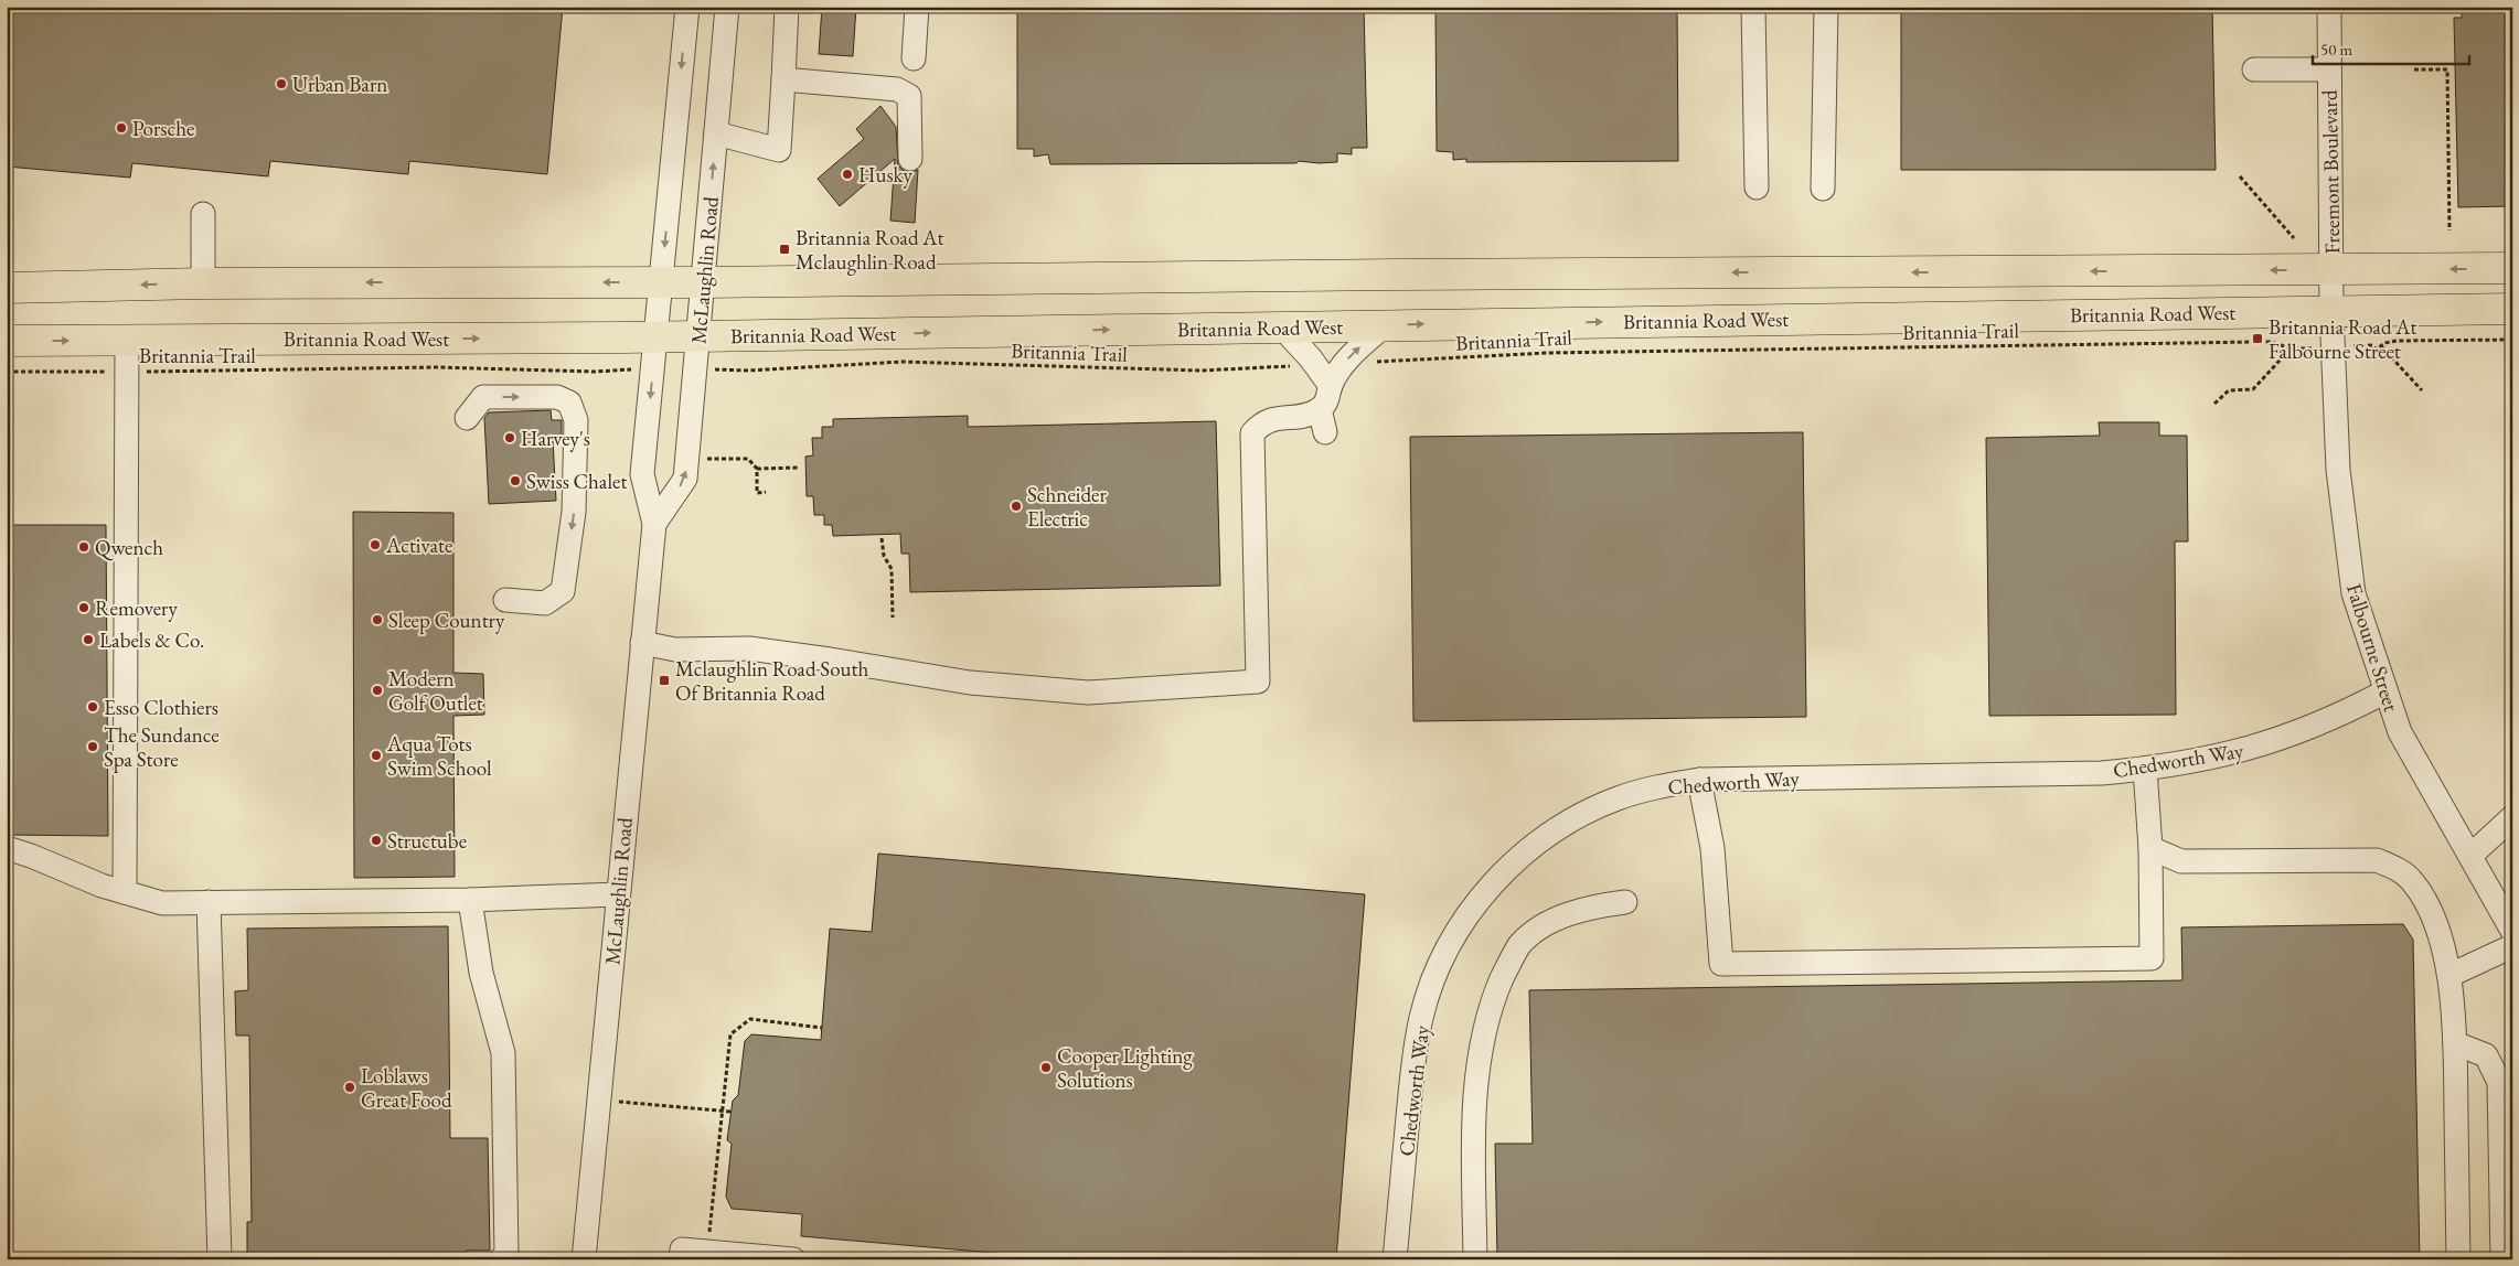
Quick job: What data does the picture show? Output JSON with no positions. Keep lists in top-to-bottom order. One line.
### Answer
{"streets":{"main road":["Britannia Road West"],"street":["Freemont Boulevard","McLaughlin Road","Falbourne Street","Chedworth Way"],"path":["Britannia Trail"]},"crossings":[["Freemont Boulevard","Britannia Road West"],["Freemont Boulevard","Falbourne Street"],["McLaughlin Road","Britannia Road West"],["Britannia Road West","Falbourne Street"],["Falbourne Street","Chedworth Way"]],"places":{"other":["Urban Barn","Porsche","Husky","Harvey's","Swiss Chalet","Schneider Electric","Activate","Qwench","Removery","Sleep Country","Labels & Co.","Modern Golf Outlet","Esso Clothiers","The Sundance Spa Store","Aqua Tots Swim School","Structube","Cooper Lighting Solutions","Loblaws Great Food"],"transit":["Britannia Road At Mclaughlin Road","Britannia Road At Falbourne Street","Mclaughlin Road South Of Britannia Road"]},"scale_bar":"50 m"}
